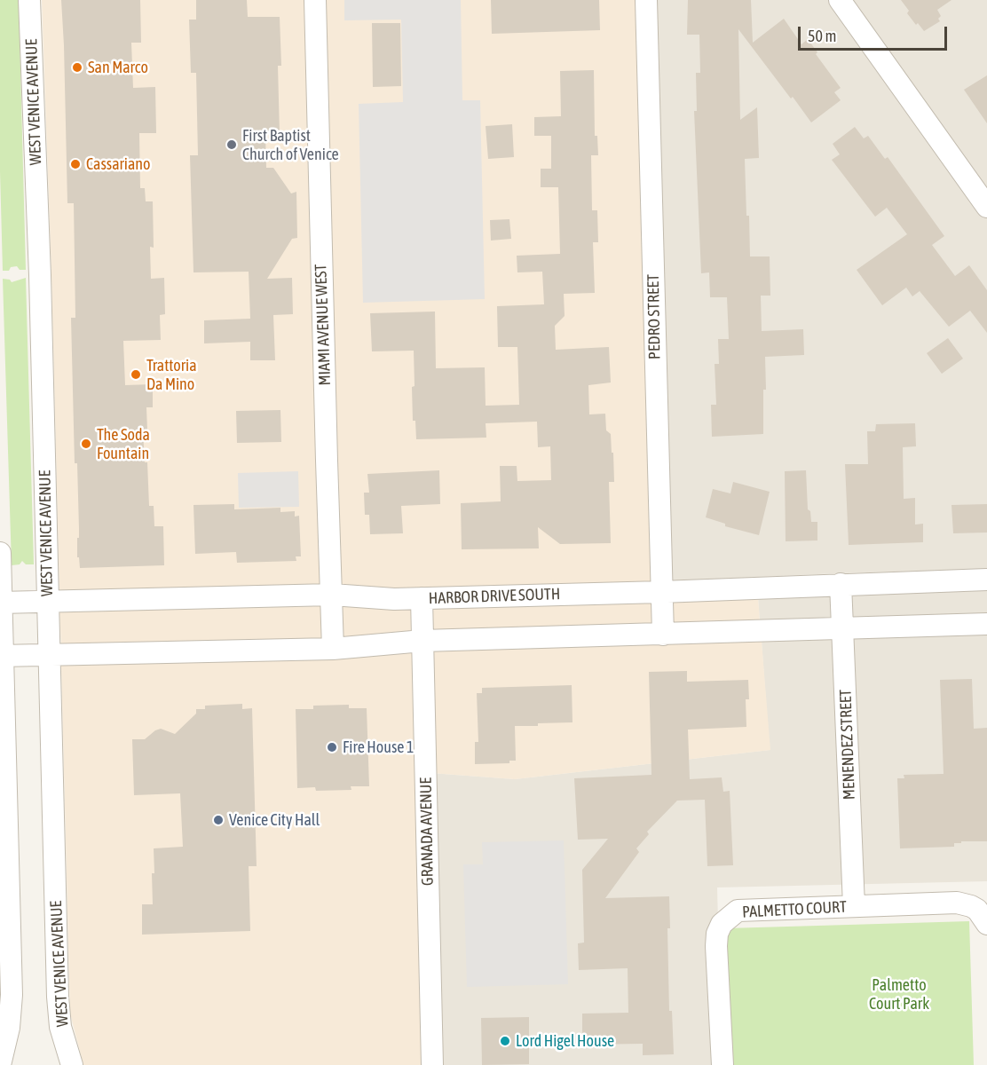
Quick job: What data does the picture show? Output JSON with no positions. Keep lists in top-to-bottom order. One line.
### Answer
{"streets":{"street":["WEST VENICE AVENUE","PEDRO STREET","MIAMI AVENUE WEST","HARBOR DRIVE SOUTH","MENENDEZ STREET","GRANADA AVENUE","PALMETTO COURT"]},"crossings":[["WEST VENICE AVENUE","HARBOR DRIVE SOUTH"],["PEDRO STREET","HARBOR DRIVE SOUTH"],["MIAMI AVENUE WEST","HARBOR DRIVE SOUTH"],["HARBOR DRIVE SOUTH","MENENDEZ STREET"],["HARBOR DRIVE SOUTH","GRANADA AVENUE"],["MENENDEZ STREET","PALMETTO COURT"]],"parks":["Palmetto Court Park"],"places":["San Marco","First Baptist Church of Venice","Cassariano","Trattoria Da Mino","The Soda Fountain","Fire House 1","Venice City Hall","Lord Higel House"],"scale_bar":"50 m"}
